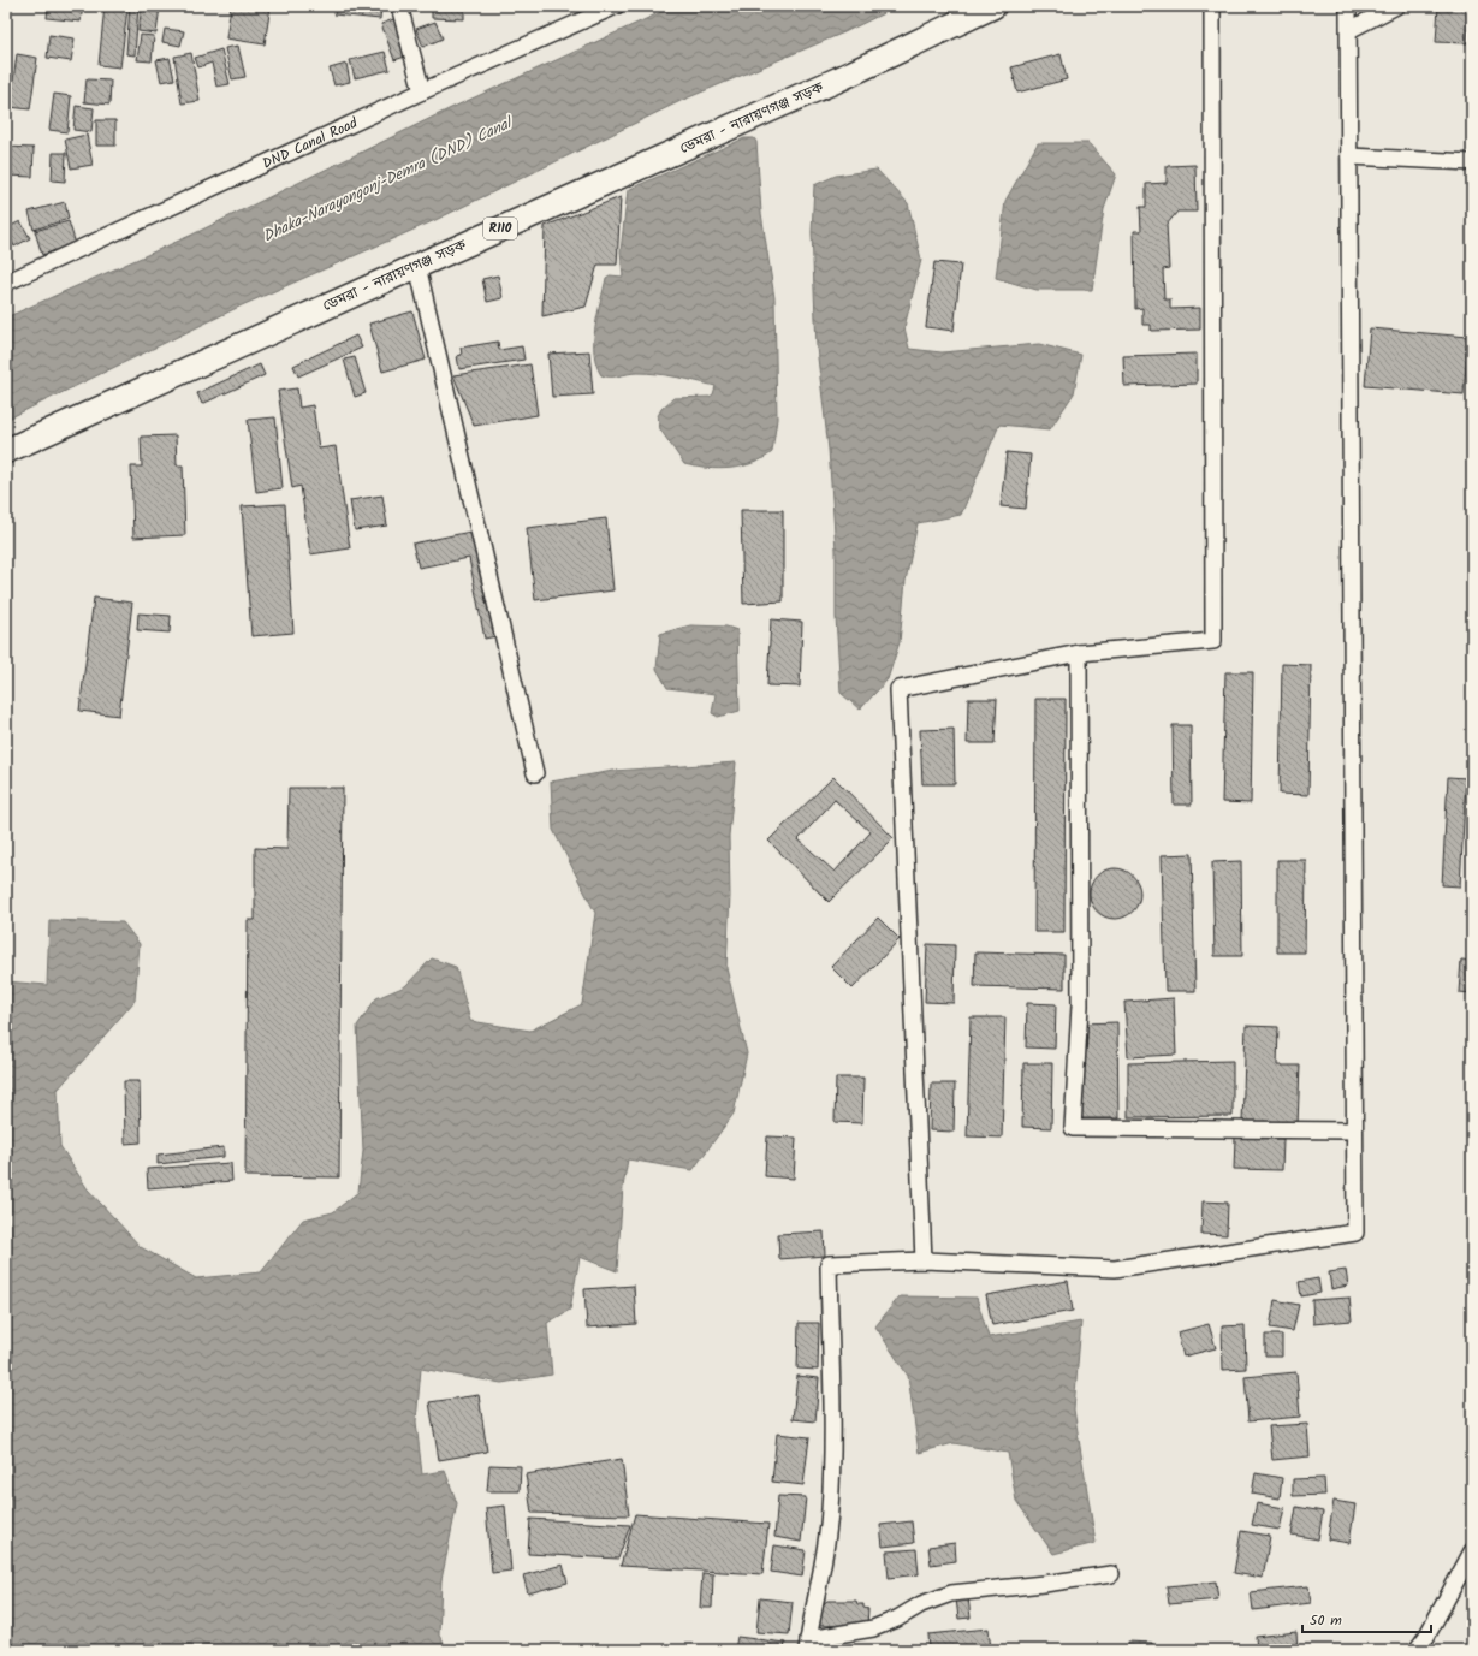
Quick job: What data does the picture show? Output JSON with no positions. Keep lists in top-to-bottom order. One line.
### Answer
{"streets":{"main road":["ডেমরা - নারায়ণগঞ্জ সড়ক","R110"],"street":["DND Canal Road"]},"water":["Dhaka-Narayongonj-Demra (DND) Canal"],"scale_bar":"50 m"}
